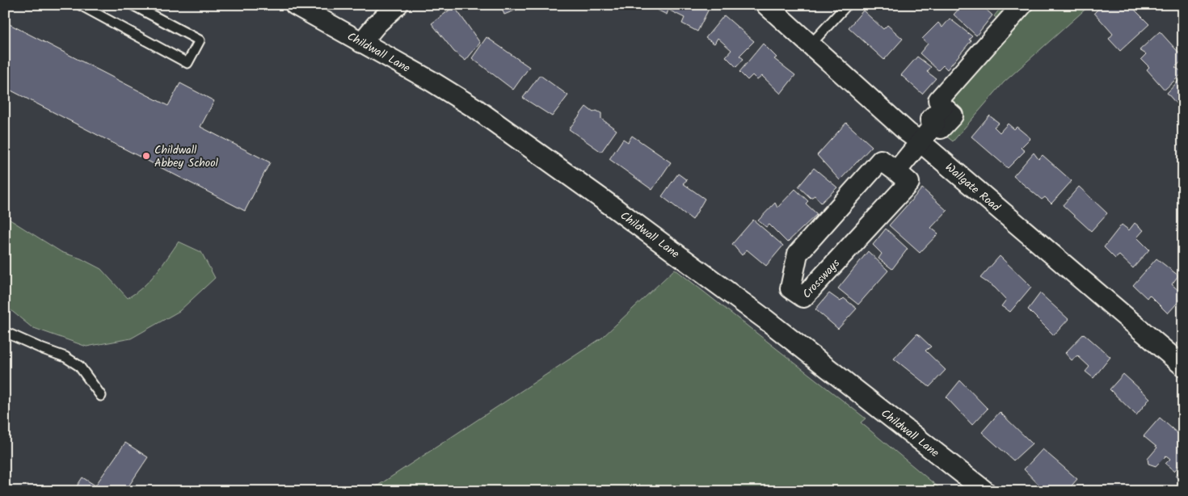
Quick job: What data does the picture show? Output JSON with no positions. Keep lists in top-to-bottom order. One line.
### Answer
{"streets":{"street":["Childwall Lane","Wallgate Road","Crossways"]},"places":["Childwall Abbey School"]}
